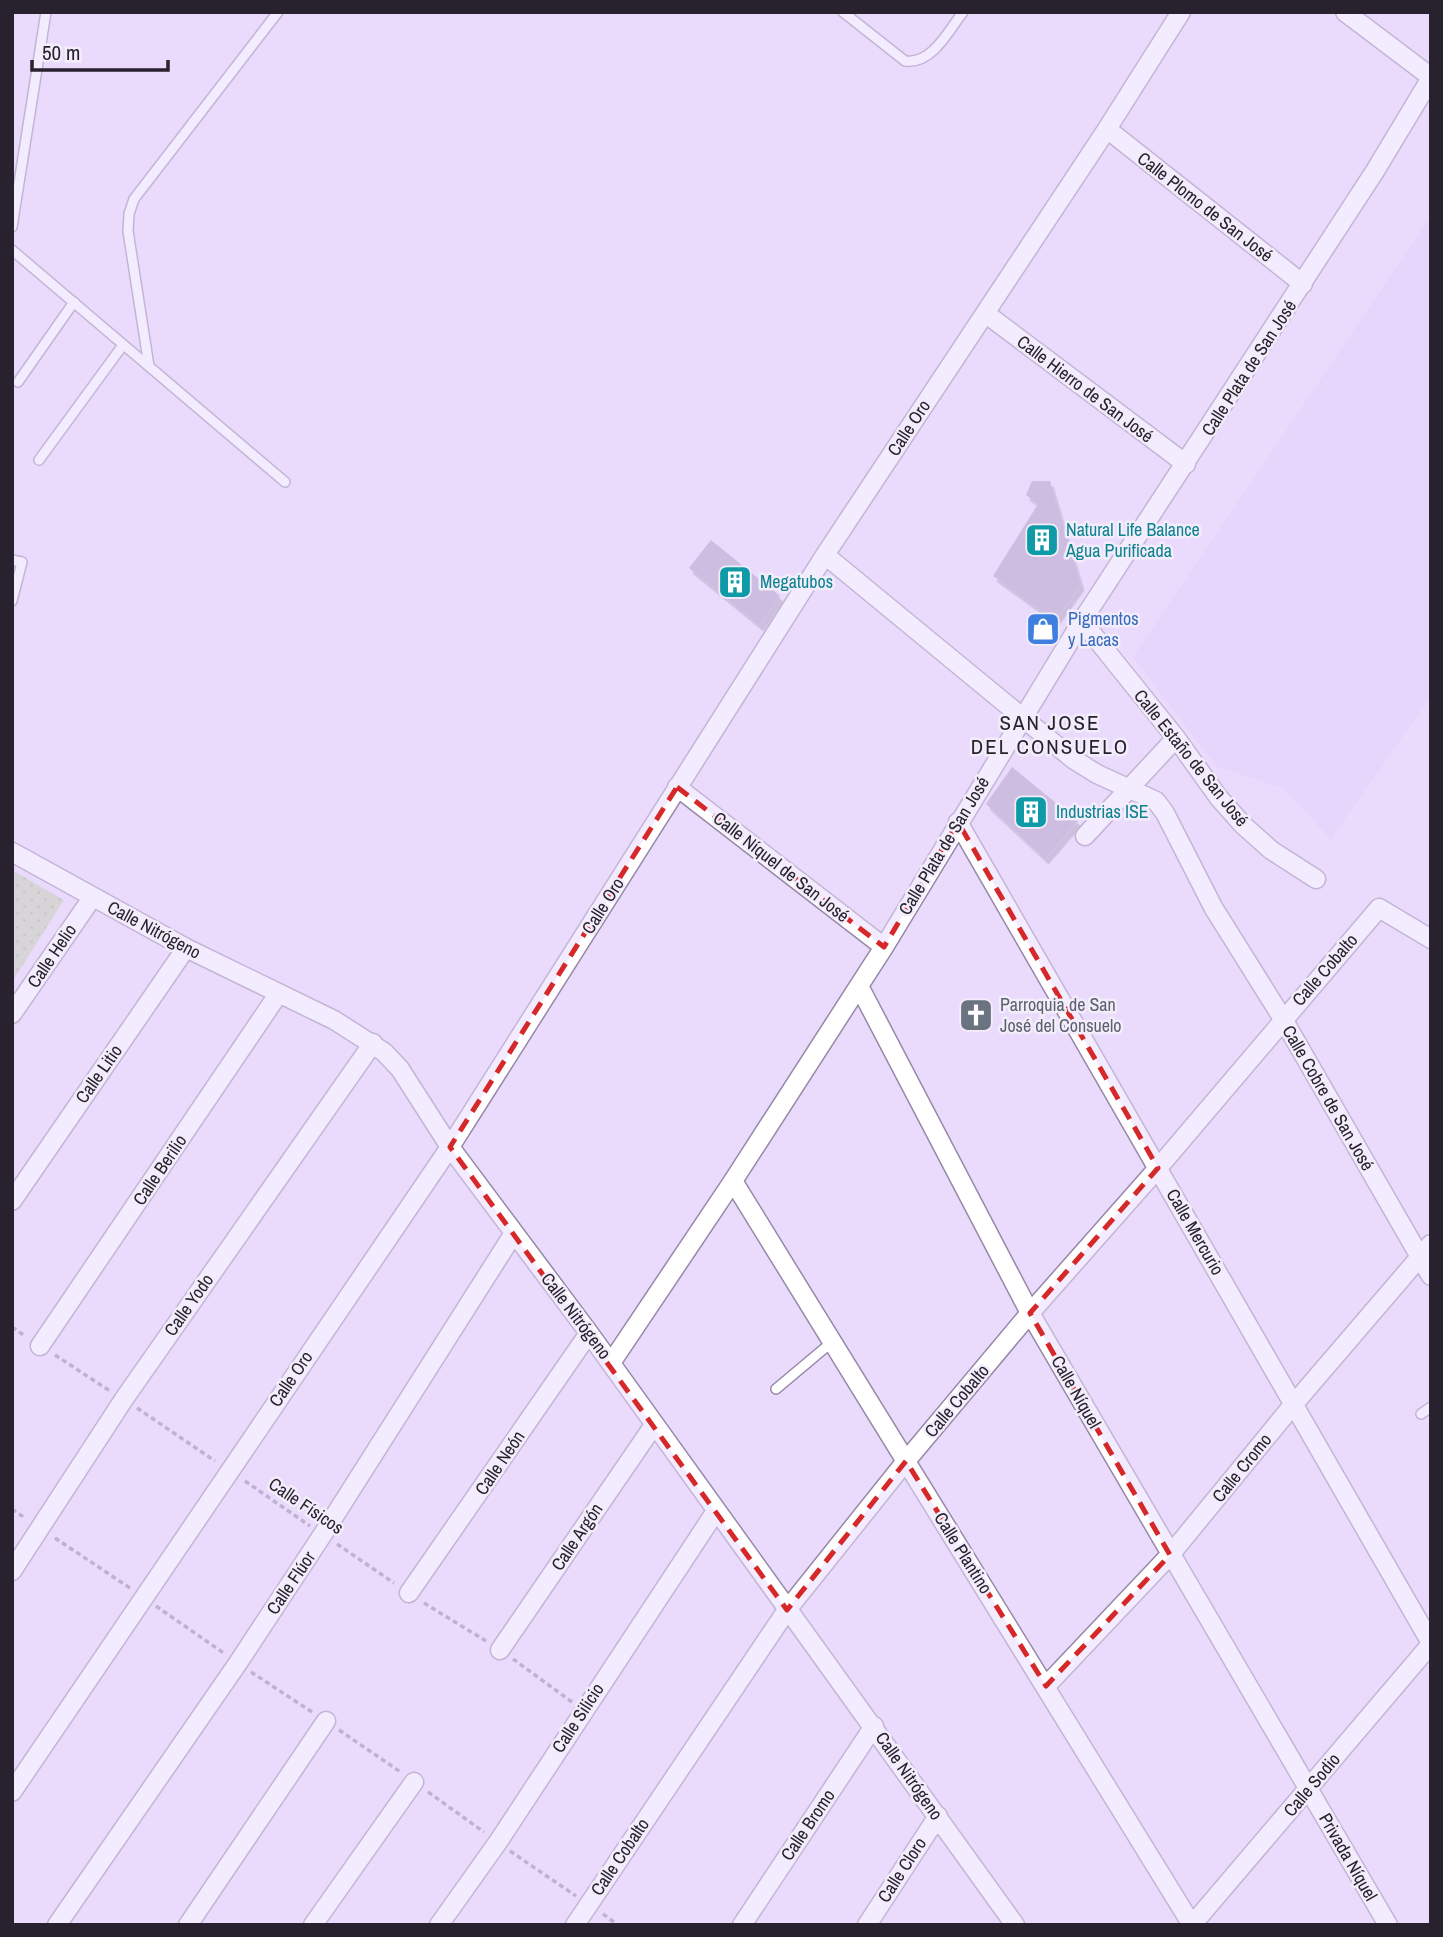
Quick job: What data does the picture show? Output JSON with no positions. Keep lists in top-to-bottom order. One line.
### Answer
{"streets":{"street":["Calle Plomo de San José","Calle Plata de San José","Calle Hierro de San José","Calle Oro","Calle Estaño de San José","Calle Níquel de San José","Calle Nitrógeno","Calle Helio","Calle Cobalto","Calle Litio","Calle Cobre de San José","Calle Berilio","Calle Mercurio","Calle Yodo","Calle Níquel","Calle Neón","Calle Cromo","Calle Argón","Calle Plantino","Calle Flúor","Calle Silicio","Calle Sodio","Calle Bromo","Privada Níquel","Calle Cloro"],"path":["Calle Físicos"]},"crossings":[["Calle Plomo de San José","Calle Plata de San José"],["Calle Plomo de San José","Calle Oro"],["Calle Plata de San José","Calle Hierro de San José"],["Calle Plata de San José","Calle Estaño de San José"],["Calle Plata de San José","Calle Níquel de San José"],["Calle Plata de San José","Calle Nitrógeno"],["Calle Plata de San José","Calle Cobre de San José"],["Calle Plata de San José","Calle Mercurio"],["Calle Plata de San José","Calle Níquel"],["Calle Plata de San José","Calle Plantino"],["Calle Hierro de San José","Calle Oro"],["Calle Oro","Calle Níquel de San José"],["Calle Oro","Calle Nitrógeno"],["Calle Oro","Calle Cobre de San José"],["Calle Oro","Calle Físicos"],["Calle Nitrógeno","Calle Helio"],["Calle Nitrógeno","Calle Cobalto"],["Calle Nitrógeno","Calle Litio"],["Calle Nitrógeno","Calle Berilio"],["Calle Nitrógeno","Calle Yodo"],["Calle Nitrógeno","Calle Neón"],["Calle Nitrógeno","Calle Argón"],["Calle Nitrógeno","Calle Flúor"],["Calle Nitrógeno","Calle Silicio"],["Calle Nitrógeno","Calle Bromo"],["Calle Nitrógeno","Calle Cloro"],["Calle Cobalto","Calle Cobre de San José"],["Calle Cobalto","Calle Mercurio"],["Calle Cobalto","Calle Níquel"],["Calle Cobalto","Calle Plantino"],["Calle Cobre de San José","Calle Cromo"],["Calle Berilio","Calle Físicos"],["Calle Mercurio","Calle Cromo"],["Calle Mercurio","Calle Sodio"],["Calle Yodo","Calle Físicos"],["Calle Níquel","Calle Cromo"],["Calle Níquel","Calle Sodio"],["Calle Níquel","Privada Níquel"],["Calle Neón","Calle Físicos"],["Calle Cromo","Calle Plantino"],["Calle Físicos","Calle Argón"],["Calle Físicos","Calle Flúor"],["Calle Físicos","Calle Silicio"],["Calle Plantino","Calle Sodio"],["Calle Sodio","Privada Níquel"]],"districts":["SAN JOSE DEL CONSUELO"],"places":{"building":["Natural Life Balance Agua Purificada","Megatubos","Industrias ISE"],"shop":["Pigmentos y Lacas"],"church":["Parroquia de San José del Consuelo"]},"scale_bar":"50 m"}
